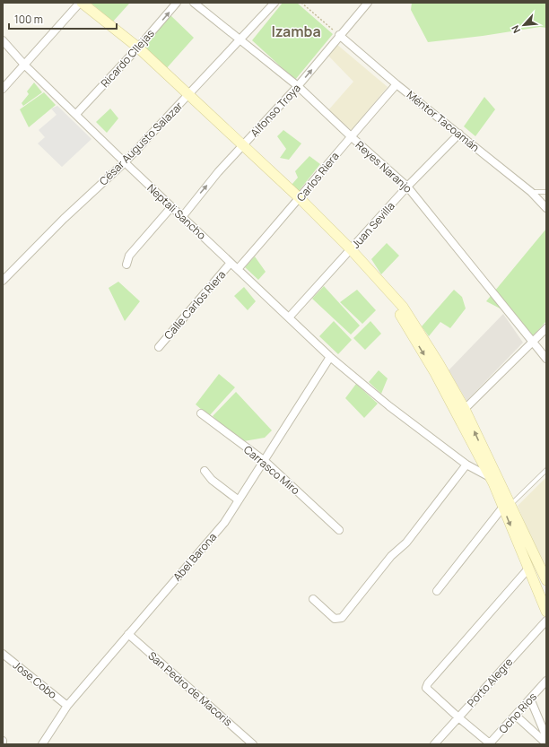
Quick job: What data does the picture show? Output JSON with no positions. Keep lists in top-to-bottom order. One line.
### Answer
{"streets":{"street":["Ricardo Cllejas","Alfonso Troya","Méntor Tacoamán","César Augusto Salazar","Reyes Naranjo","Carlos Riera","Neptali Sancho","Juan Sevilla","Calle Carlos Riera","Carrasco Miro","Abel Barona","Jose Cobo","Porto Alegre","San Pedro de Macoris","Ocho Rios"]},"crossings":[["Ricardo Cllejas","Neptali Sancho"],["Alfonso Troya","Méntor Tacoamán"],["Alfonso Troya","Reyes Naranjo"],["Alfonso Troya","Neptali Sancho"],["Méntor Tacoamán","Carlos Riera"],["Méntor Tacoamán","Juan Sevilla"],["César Augusto Salazar","Reyes Naranjo"],["César Augusto Salazar","Neptali Sancho"],["Reyes Naranjo","Carlos Riera"],["Reyes Naranjo","Juan Sevilla"],["Carlos Riera","Neptali Sancho"],["Neptali Sancho","Juan Sevilla"],["Neptali Sancho","Calle Carlos Riera"],["Neptali Sancho","Abel Barona"],["Carrasco Miro","Abel Barona"],["Abel Barona","Jose Cobo"],["Abel Barona","San Pedro de Macoris"]],"one_way":["Ricardo Cllejas","Alfonso Troya"],"districts":["Izamba"],"scale_bar":"100 m","north":"bottom left"}
